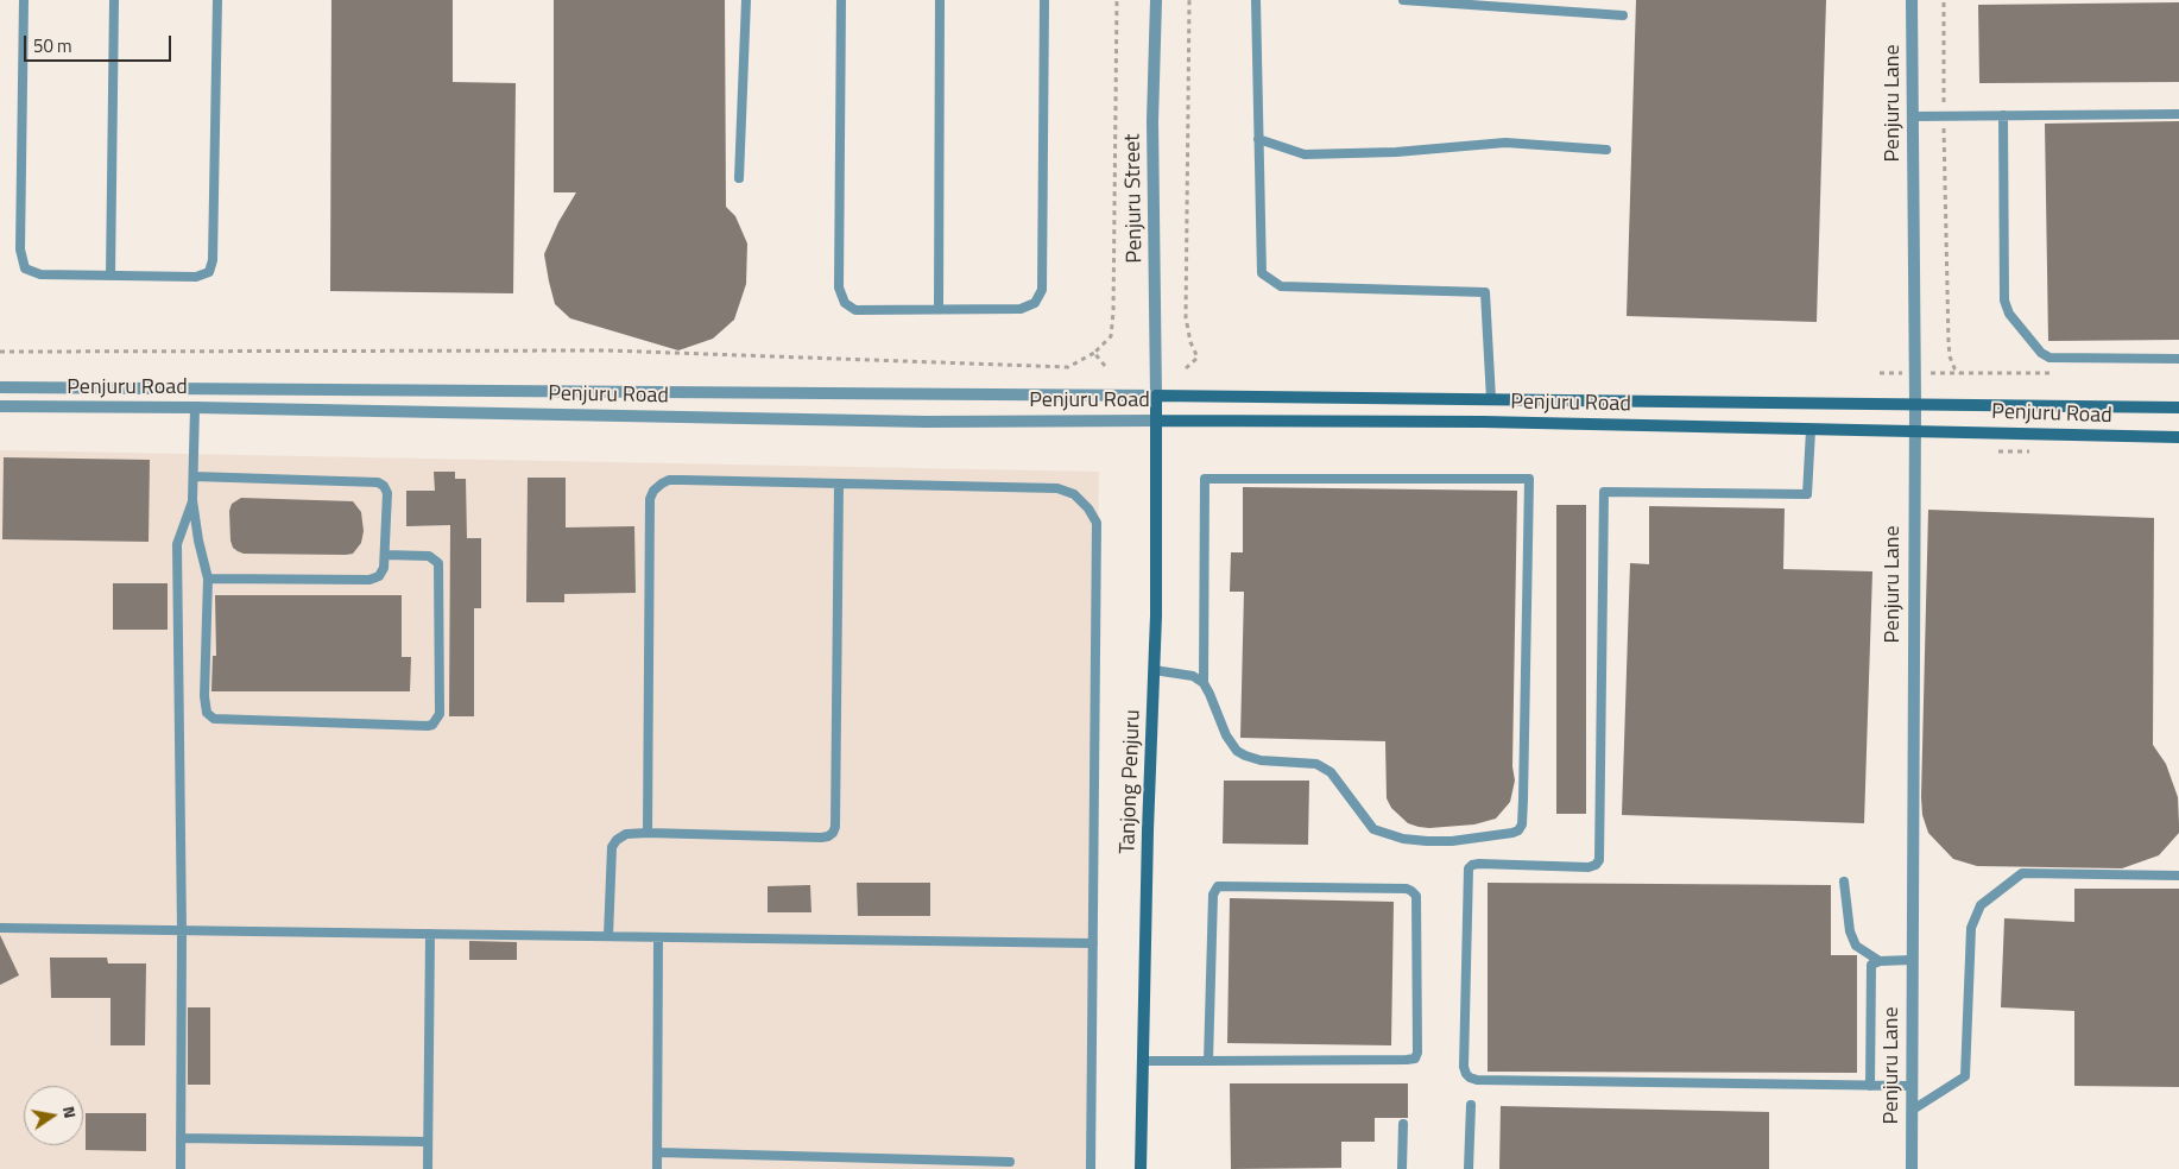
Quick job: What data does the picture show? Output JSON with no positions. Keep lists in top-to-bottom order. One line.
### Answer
{"streets":{"main road":["Penjuru Road","Tanjong Penjuru"],"street":["Penjuru Lane","Penjuru Street"]},"crossings":[["Penjuru Lane","Penjuru Road"],["Penjuru Street","Penjuru Road"],["Penjuru Street","Tanjong Penjuru"],["Penjuru Road","Tanjong Penjuru"]],"scale_bar":"50 m","north":"right"}
